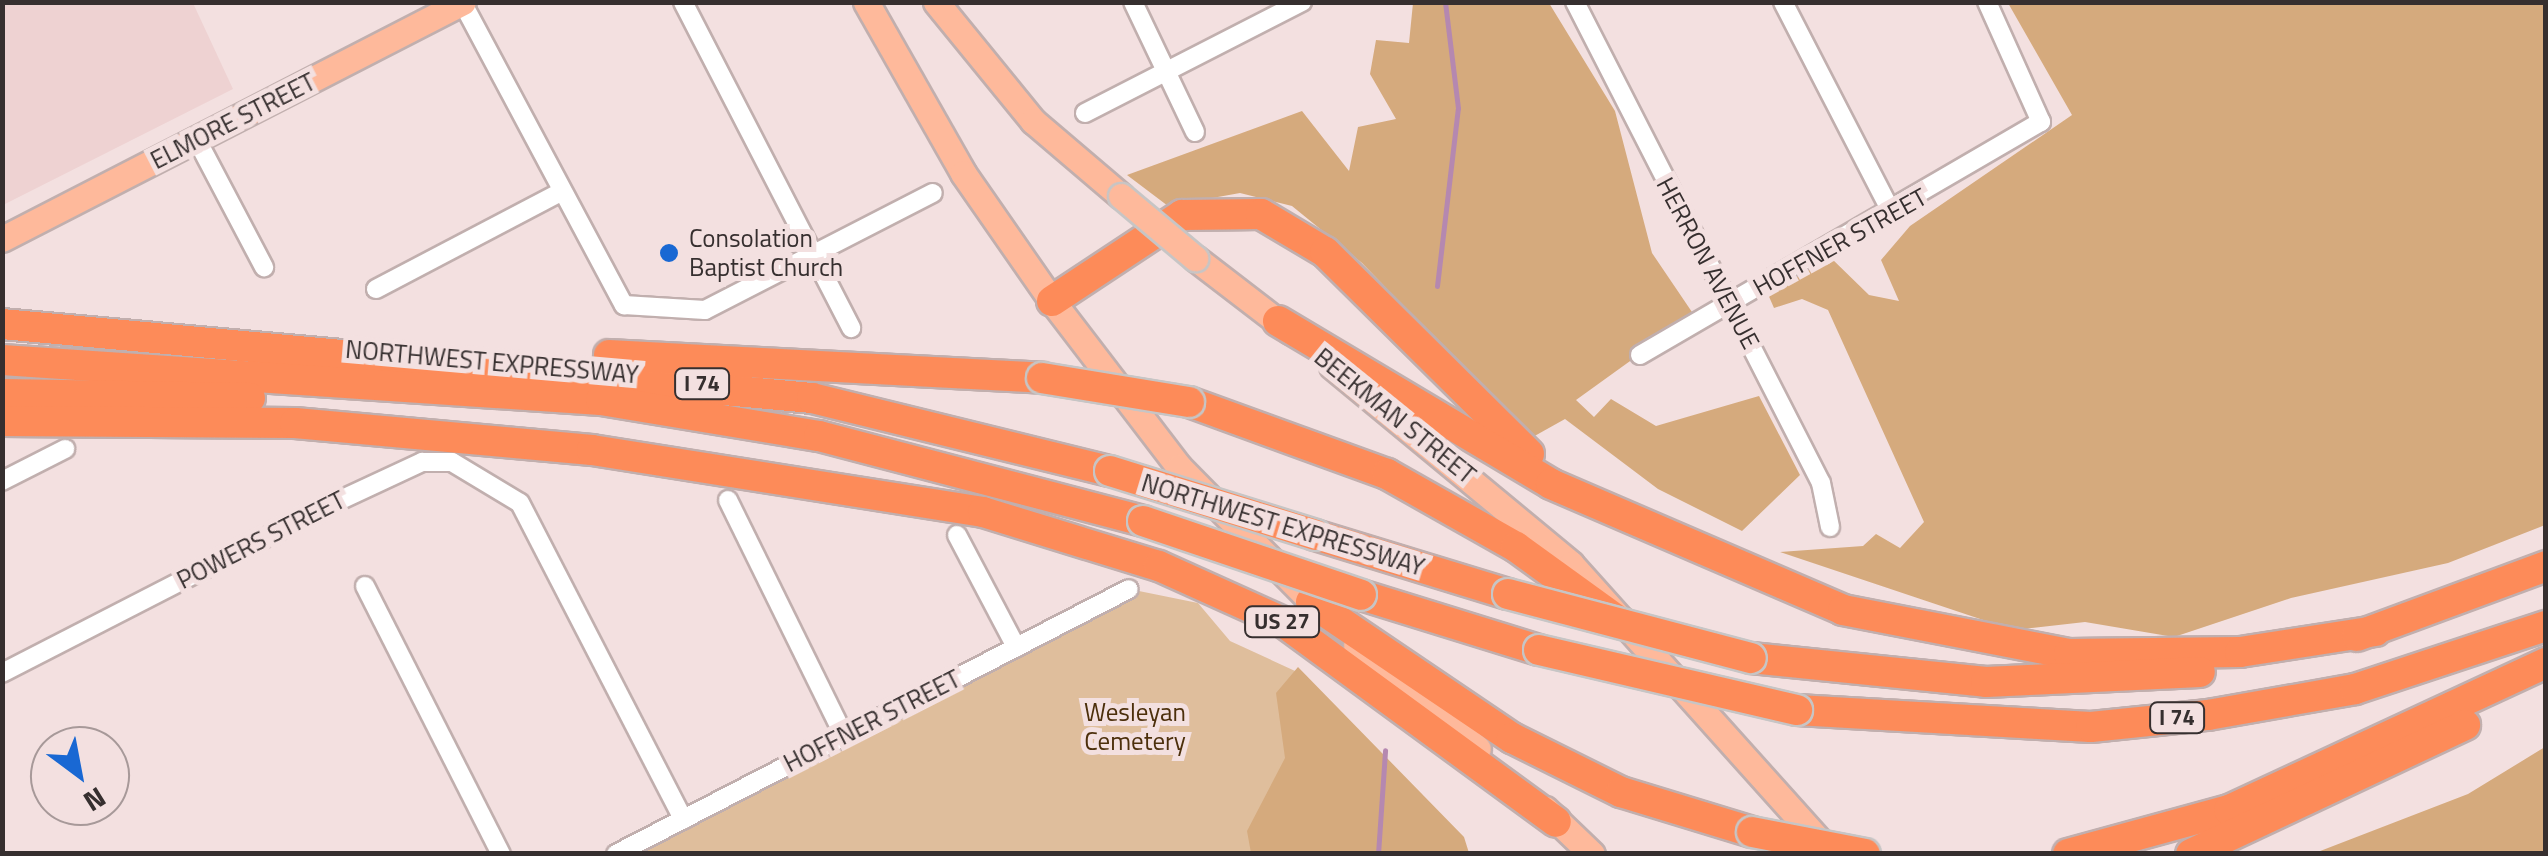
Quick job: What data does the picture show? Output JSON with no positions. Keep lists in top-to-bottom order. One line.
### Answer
{"streets":{"highway":["NORTHWEST EXPRESSWAY","I 74","US 27"],"main road":["ELMORE STREET","BEEKMAN STREET"],"street":["HOFFNER STREET","HERRON AVENUE","POWERS STREET"]},"crossings":[["HOFFNER STREET","HERRON AVENUE"],["HOFFNER STREET","POWERS STREET"]],"parks":["Wesleyan Cemetery"],"places":["Consolation Baptist Church"],"north":"bottom right"}
